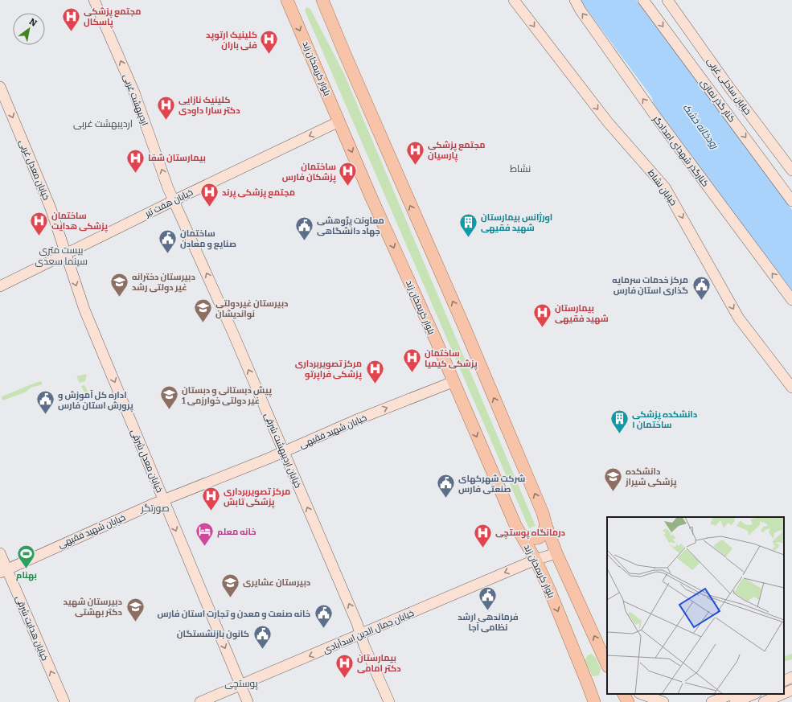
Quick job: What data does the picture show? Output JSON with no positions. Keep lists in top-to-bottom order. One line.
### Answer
{"streets":{"main road":["بلوار کریمخان زند","خیابان ساحلی غربی","اردیبهشت غربی","کنار گذر نمازی","کنارگذر شهدای امدادگر","خیابان معدل غربی","خیابان نشاط","خیابان هفت تیر","خیابان شهید فقیهی","خیابان اردیبهشت شرقی","خیابان معدل شرقی","خیابان هدایت شرقی","خیابان جمال الدین اسدآبادی"]},"crossings":[["بلوار کریمخان زند","خیابان هفت تیر"],["بلوار کریمخان زند","خیابان شهید فقیهی"],["بلوار کریمخان زند","خیابان جمال الدین اسدآبادی"],["اردیبهشت غربی","خیابان هفت تیر"],["اردیبهشت غربی","خیابان اردیبهشت شرقی"],["خیابان معدل غربی","خیابان هفت تیر"],["خیابان معدل غربی","خیابان معدل شرقی"],["خیابان هفت تیر","خیابان اردیبهشت شرقی"],["خیابان هفت تیر","خیابان معدل شرقی"],["خیابان شهید فقیهی","خیابان اردیبهشت شرقی"],["خیابان شهید فقیهی","خیابان معدل شرقی"],["خیابان شهید فقیهی","خیابان هدایت شرقی"],["خیابان اردیبهشت شرقی","خیابان جمال الدین اسدآبادی"],["خیابان معدل شرقی","خیابان جمال الدین اسدآبادی"]],"one_way":["اردیبهشت غربی","کنار گذر نمازی","کنارگذر شهدای امدادگر","خیابان معدل غربی","خیابان نشاط","خیابان هفت تیر","خیابان شهید فقیهی","خیابان اردیبهشت شرقی","خیابان معدل شرقی","خیابان هدایت شرقی","خیابان جمال الدین اسدآبادی"],"districts":["اردیبهشت غربی","نشاط","بیست متری سینما سعدی","صورتگر","پوستچی"],"water":["رودخانه خشک"],"places":{"hospital":["مجتمع پزشکی پاسکال","کلینیک ارتوپد فنی باران","کلینیک نازایی دکتر سارا داودی","مجتمع پزشکی پارسیان","بیمارستان شفا","ساختمان پزشکان فارس","مجتمع پزشکی پرند","ساختمان پزشکی هدایت","بیمارستان شهید فقیهی","ساختمان پزشکی کیمیا","مرکز تصویربرداری پزشکی فراپرتو","مرکز تصویربرداری پزشکی تابش","درمانگاه پوستچی","بیمارستان دکتر امامی"],"building":["اورژانس بیمارستان شهید فقیهی","دانشکده پزشکی ساختمان ۱"],"public building":["معاونت پژوهشی جهاد دانشگاهی","ساختمان صنایع و معادن","مرکز خدمات سرمایه گذاری استان فارس","اداره کل آموزش و پرورش استان فارس","شرکت شهرکهای صنعتی فارس","فرماندهی ارشد نظامی آجا","خانه صنعت و معدن و تجارت استان فارس","کانون بازنشستگان"],"school or university":["دبیرستان دخترانه غیر دولتی رشد","دبیرستان غیردولتی نواندیشان","پیش دبستانی و دبستان غیر دولتی خوارزمی 1","دانشکده پزشکی شیراز","دبیرستان عشایری","دبیرستان شهید دکتر بهشتی"],"hotel":["خانه معلم"],"sports":["بهنام"]},"north":"top right"}
